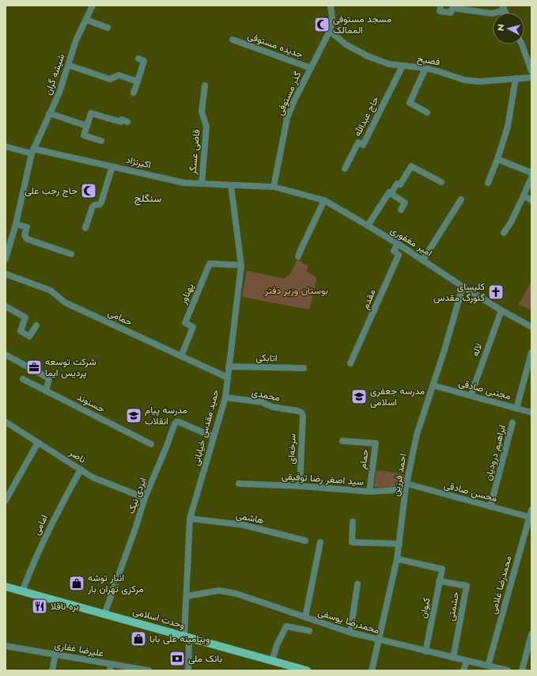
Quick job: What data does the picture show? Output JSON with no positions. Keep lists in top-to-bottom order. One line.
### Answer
{"streets":{"main road":["وحدت اسلامی"],"street":["جدیده مستوفی","فصیح","شیشه گران","گذر مستوفی","حاج عبدالله","قاضی عسگر","اکبرنژاد","امیر مغفوری","پهناور","مقدم","حمامی","لاله","اتابکی","مجتبی صادقی","محمدی","حسنوند","حمید مقدس خیابانی","سرخه‌ای","ابراهیم درودیان","ناصر","حمام","احمد فرزین","سید اصغر رضا توفیقی","محسن صادقی","ایزدی نیک","هاشمی","امامی","محمدرضا غلامی","حشمتی","کیوان","محمدرضا یوسفی","علیرضا غفاری"]},"crossings":[["جدیده مستوفی","گذر مستوفی"],["فصیح","گذر مستوفی"],["فصیح","حاج عبدالله"],["شیشه گران","اکبرنژاد"],["گذر مستوفی","اکبرنژاد"],["گذر مستوفی","امیر مغفوری"],["قاضی عسگر","اکبرنژاد"],["اکبرنژاد","امیر مغفوری"],["اکبرنژاد","حمید مقدس خیابانی"],["امیر مغفوری","مقدم"],["امیر مغفوری","لاله"],["امیر مغفوری","احمد فرزین"],["پهناور","حمامی"],["پهناور","حمید مقدس خیابانی"],["حمامی","حمید مقدس خیابانی"],["لاله","مجتبی صادقی"],["اتابکی","حمید مقدس خیابانی"],["مجتبی صادقی","احمد فرزین"],["محمدی","حمید مقدس خیابانی"],["محمدی","سرخه‌ای"],["حمید مقدس خیابانی","ایزدی نیک"],["حمید مقدس خیابانی","هاشمی"],["حمید مقدس خیابانی","وحدت اسلامی"],["حمید مقدس خیابانی","محمدرضا یوسفی"],["سرخه‌ای","سید اصغر رضا توفیقی"],["ابراهیم درودیان","محسن صادقی"],["ناصر","ایزدی نیک"],["ناصر","امامی"],["حمام","سید اصغر رضا توفیقی"],["احمد فرزین","سید اصغر رضا توفیقی"],["احمد فرزین","محسن صادقی"],["احمد فرزین","کیوان"],["احمد فرزین","محمدرضا یوسفی"],["سید اصغر رضا توفیقی","محسن صادقی"],["محسن صادقی","محمدرضا غلامی"],["ایزدی نیک","وحدت اسلامی"],["امامی","وحدت اسلامی"],["محمدرضا غلامی","محمدرضا یوسفی"],["حشمتی","کیوان"],["حشمتی","محمدرضا یوسفی"],["کیوان","محمدرضا یوسفی"]],"districts":["سنگلج"],"parks":["بوستان وزیر دفتر"],"places":{"mosque":["مسجد مستوفی الممالک","حاج رجب علی"],"church":["کلیسای گئورگ مقدس"],"office":["شرکت توسعه پردیس ایما"],"school or university":["مدرسه جعفری اسلامی","مدرسه پیام انقلاب"],"shop":["انبار توشه مرکزی تهران بار","ویتامینه علی بابا"],"restaurant":["بره ناقلا"],"bank":["بانک ملی"]},"north":"left"}
